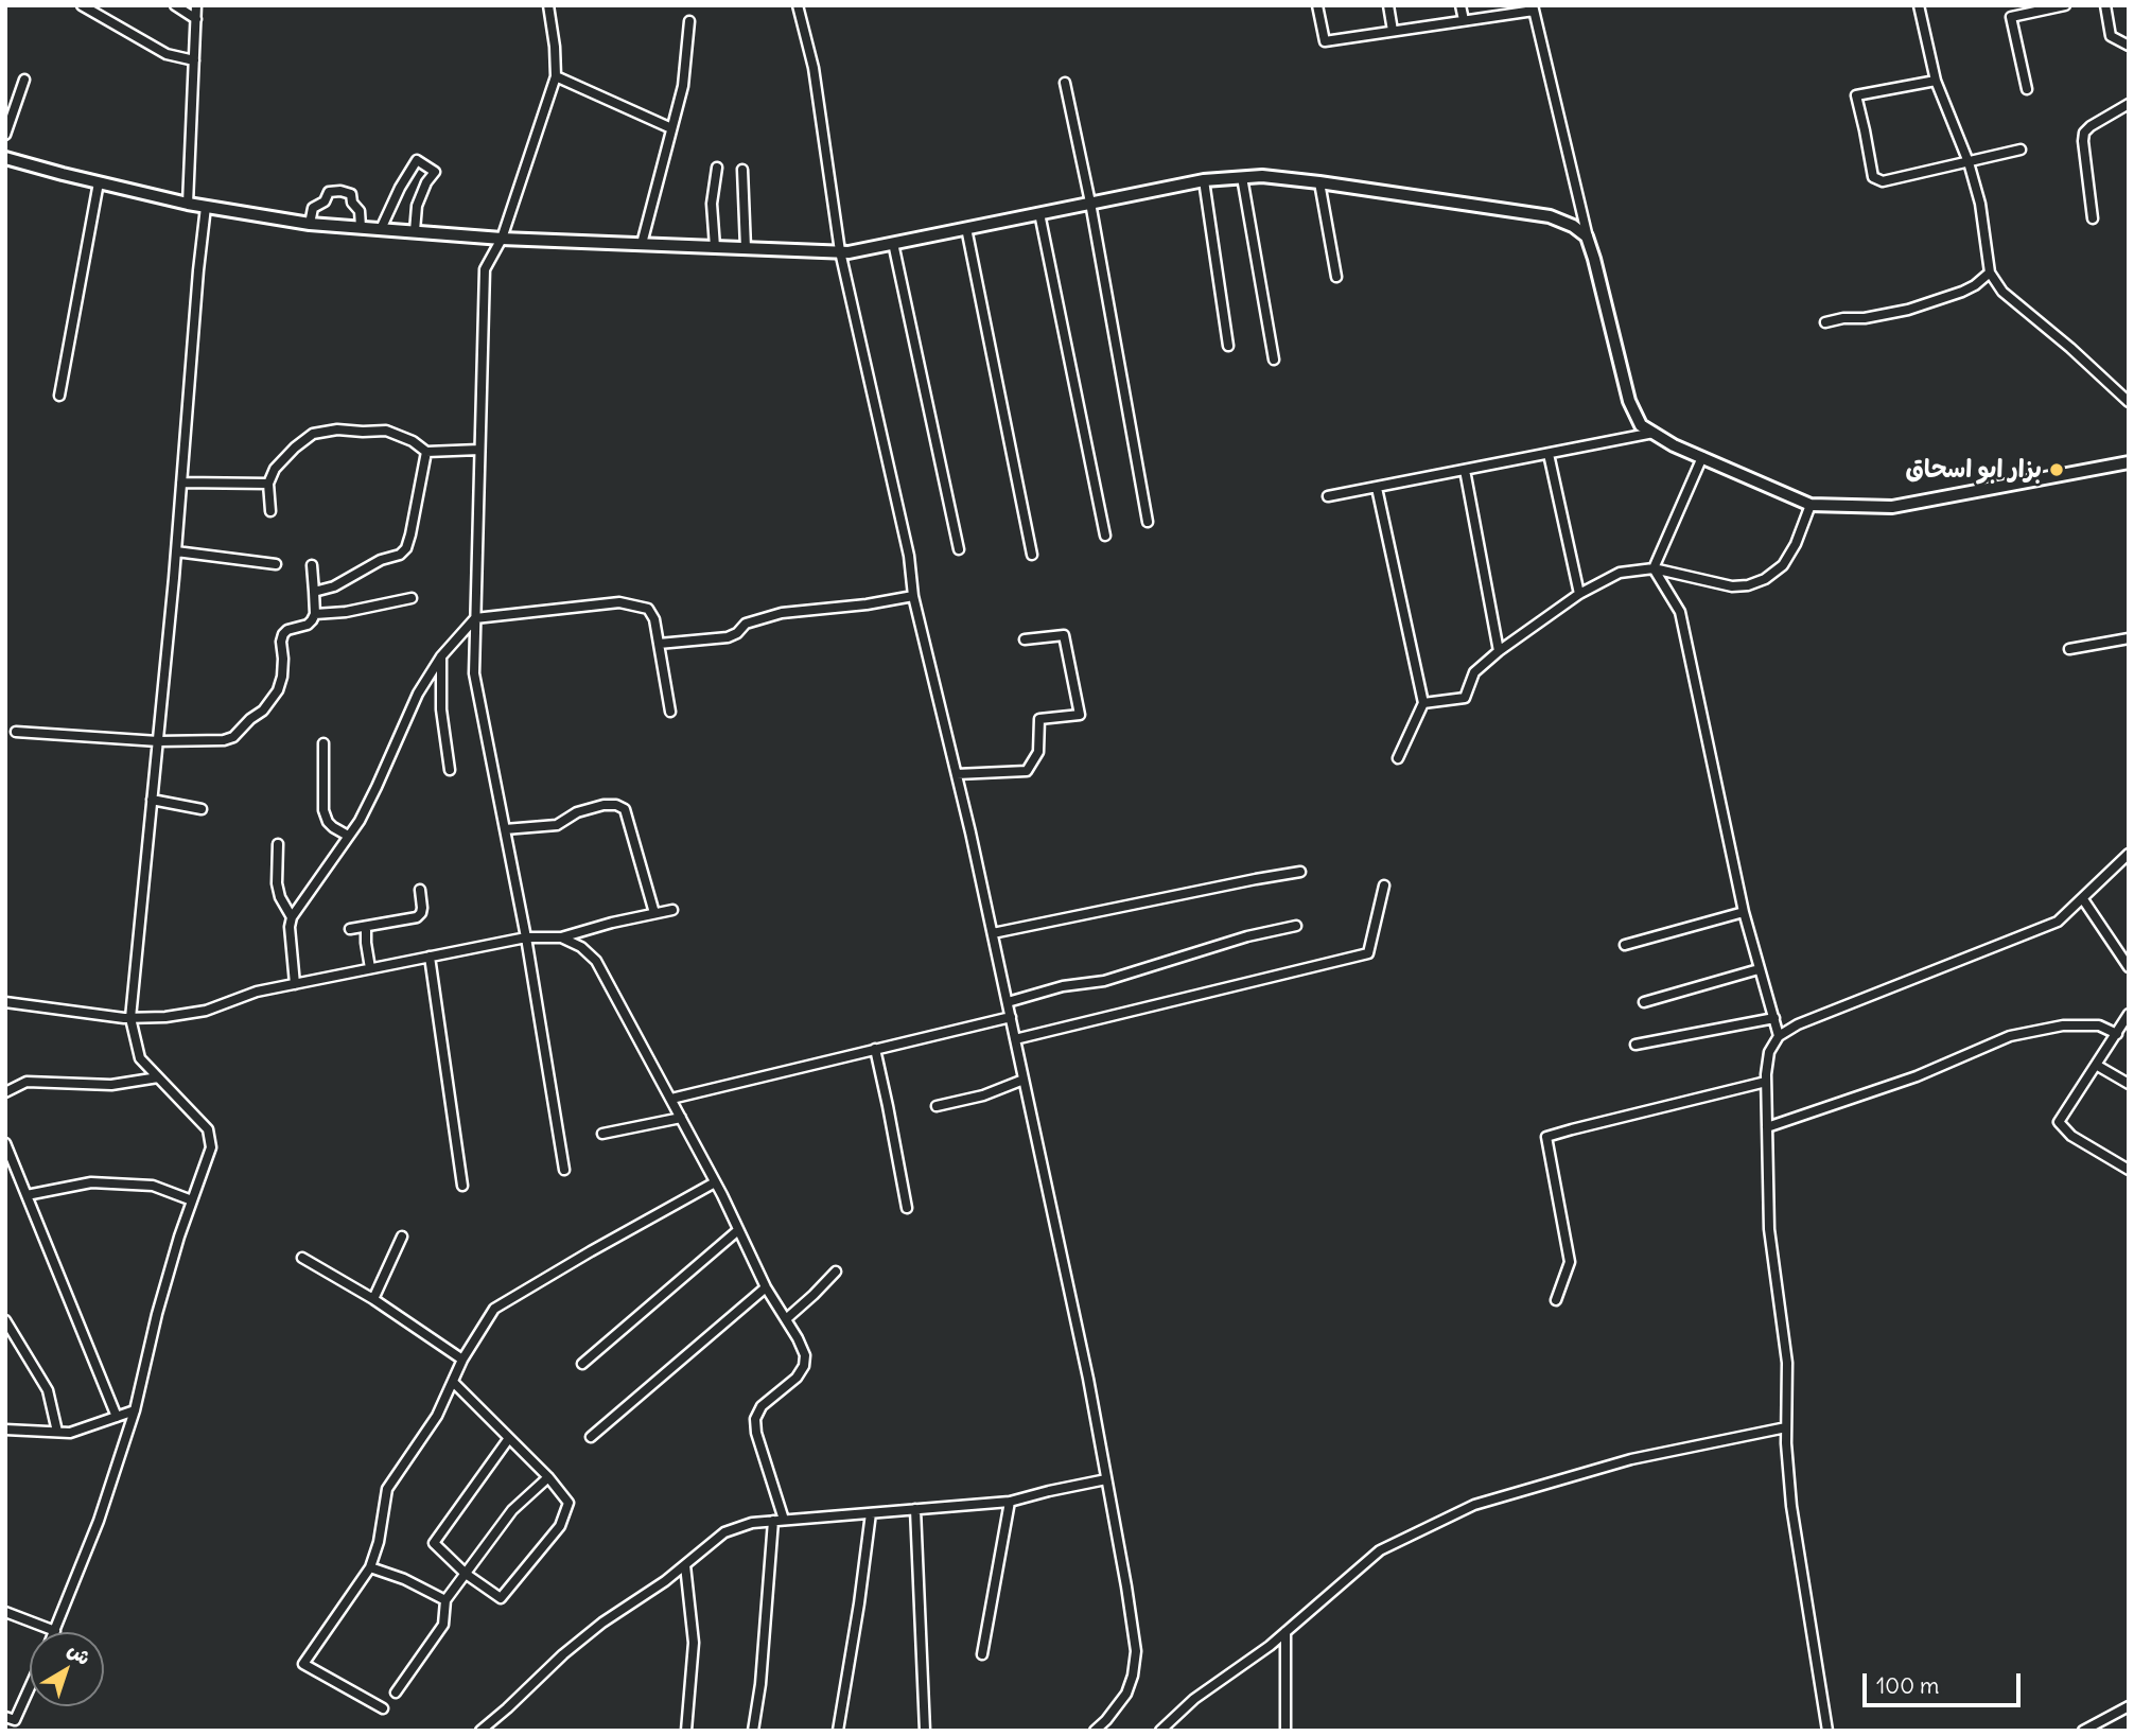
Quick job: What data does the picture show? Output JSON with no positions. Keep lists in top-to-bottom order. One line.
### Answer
{"places":["بزار ابو اسحاق"],"scale_bar":"100 m","north":"top right"}
